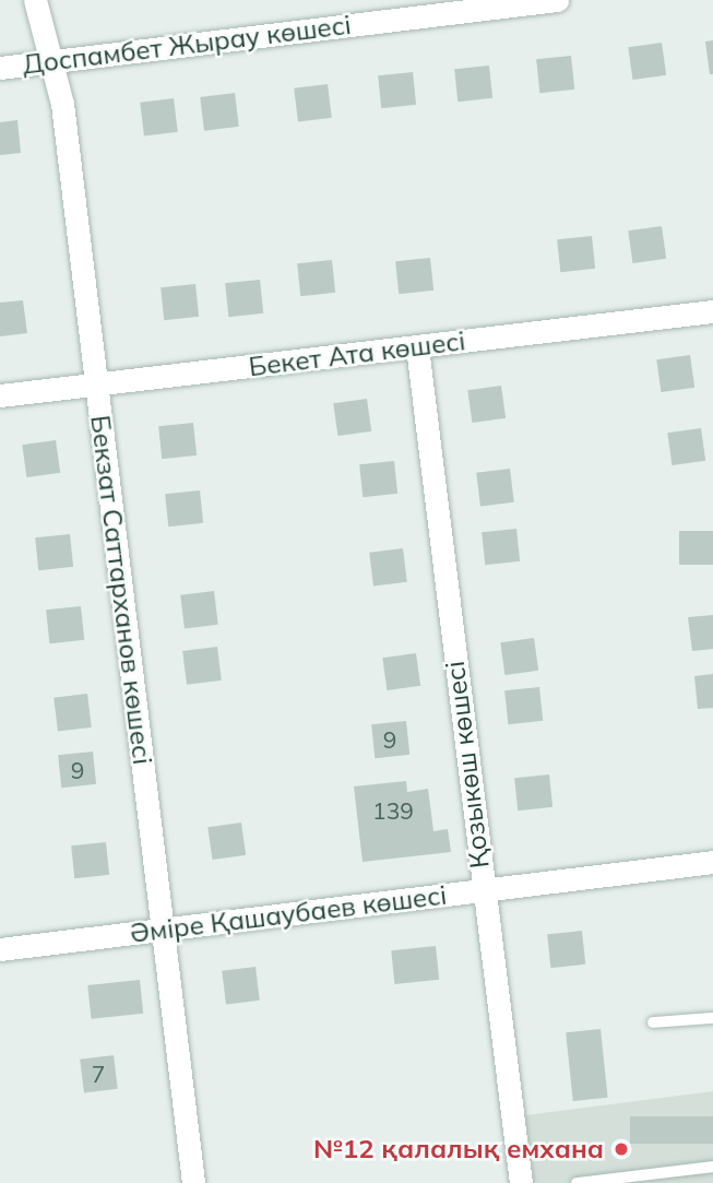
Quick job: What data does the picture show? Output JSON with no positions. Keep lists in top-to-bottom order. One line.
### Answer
{"streets":{"street":["Доспамбет Жырау көшесі","Бекет Ата көшесі","Бекзат Саттарханов көшесі","Қозыкөш көшесі","Әміре Қашаубаев көшесі"]},"crossings":[["Доспамбет Жырау көшесі","Бекзат Саттарханов көшесі"],["Бекет Ата көшесі","Бекзат Саттарханов көшесі"],["Бекет Ата көшесі","Қозыкөш көшесі"],["Бекзат Саттарханов көшесі","Әміре Қашаубаев көшесі"],["Қозыкөш көшесі","Әміре Қашаубаев көшесі"]],"places":["№12 қалалық емхана"],"house_numbers":["9","9","139","7"]}
